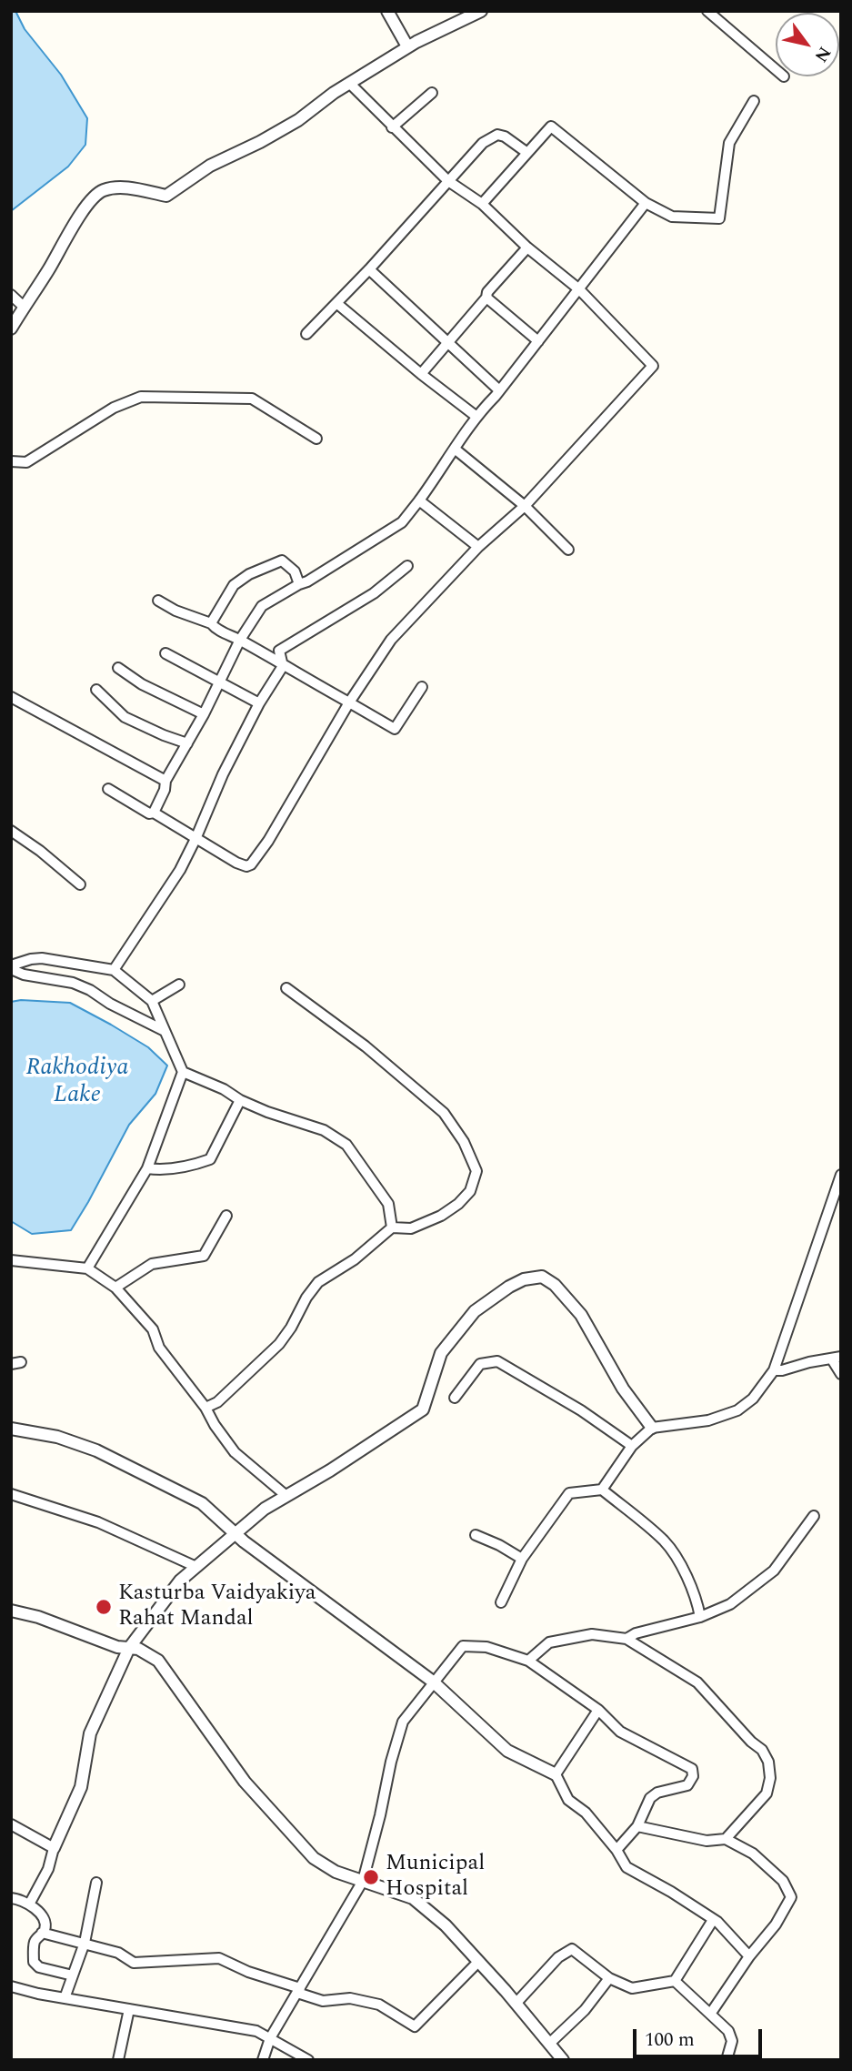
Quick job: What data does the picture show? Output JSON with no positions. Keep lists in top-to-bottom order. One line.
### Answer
{"water":["Rakhodiya Lake"],"places":["Kasturba Vaidyakiya Rahat Mandal","Municipal Hospital"],"scale_bar":"100 m","north":"bottom right"}
